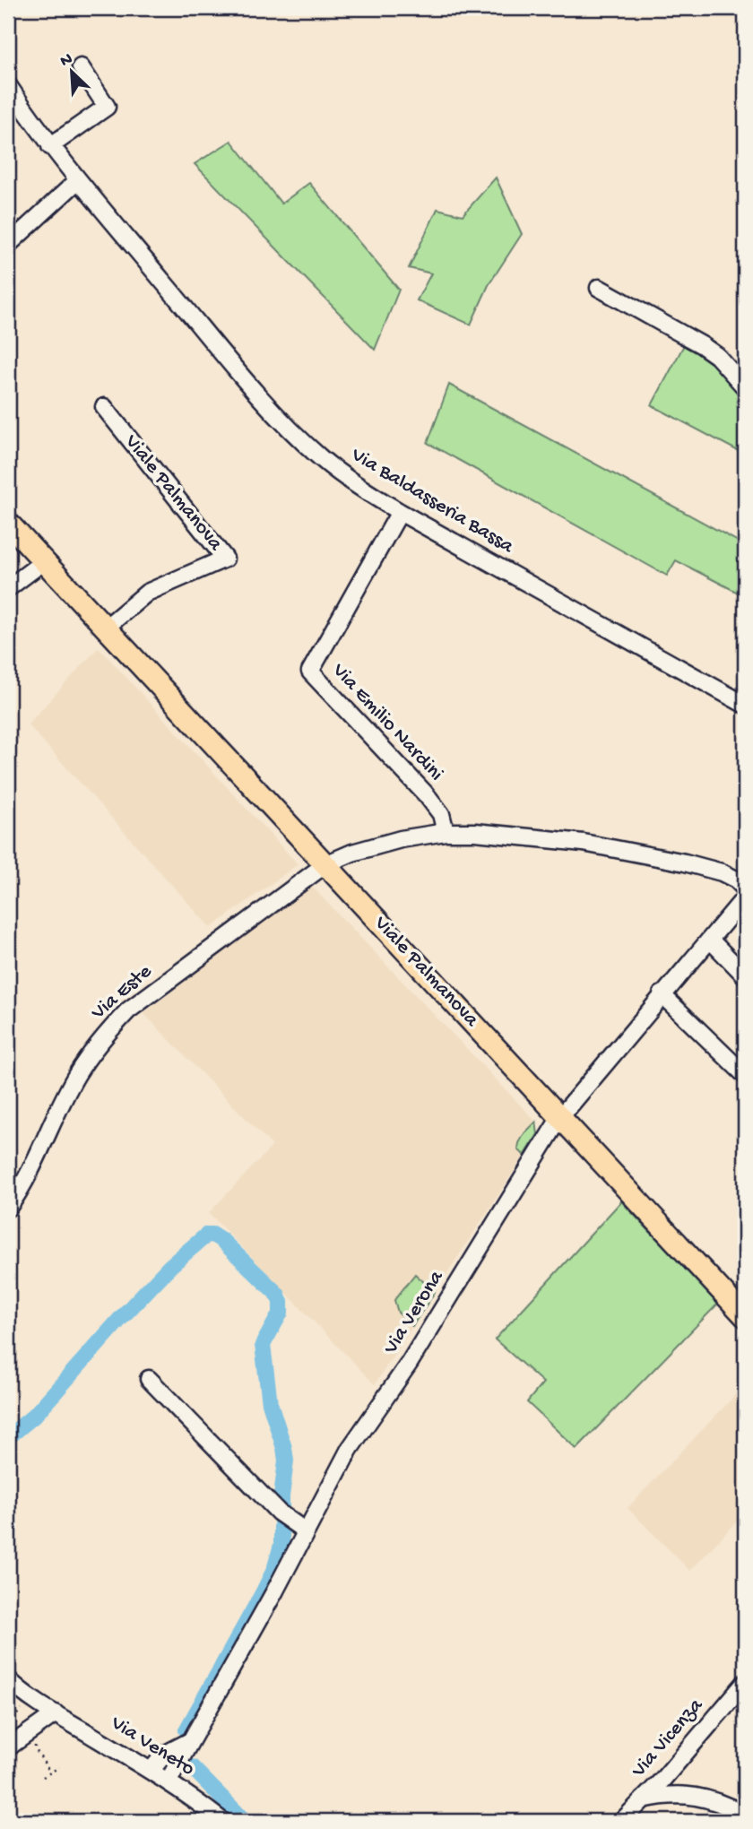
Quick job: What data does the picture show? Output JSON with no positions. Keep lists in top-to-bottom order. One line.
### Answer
{"streets":{"main road":["Viale Palmanova"],"street":["Via Baldasseria Bassa","Via Emilio Nardini","Via Este","Via Verona","Via Vicenza","Via Veneto"]},"crossings":[["Viale Palmanova","Via Este"],["Viale Palmanova","Via Verona"],["Via Baldasseria Bassa","Via Emilio Nardini"],["Via Verona","Via Veneto"]],"north":"top left"}
